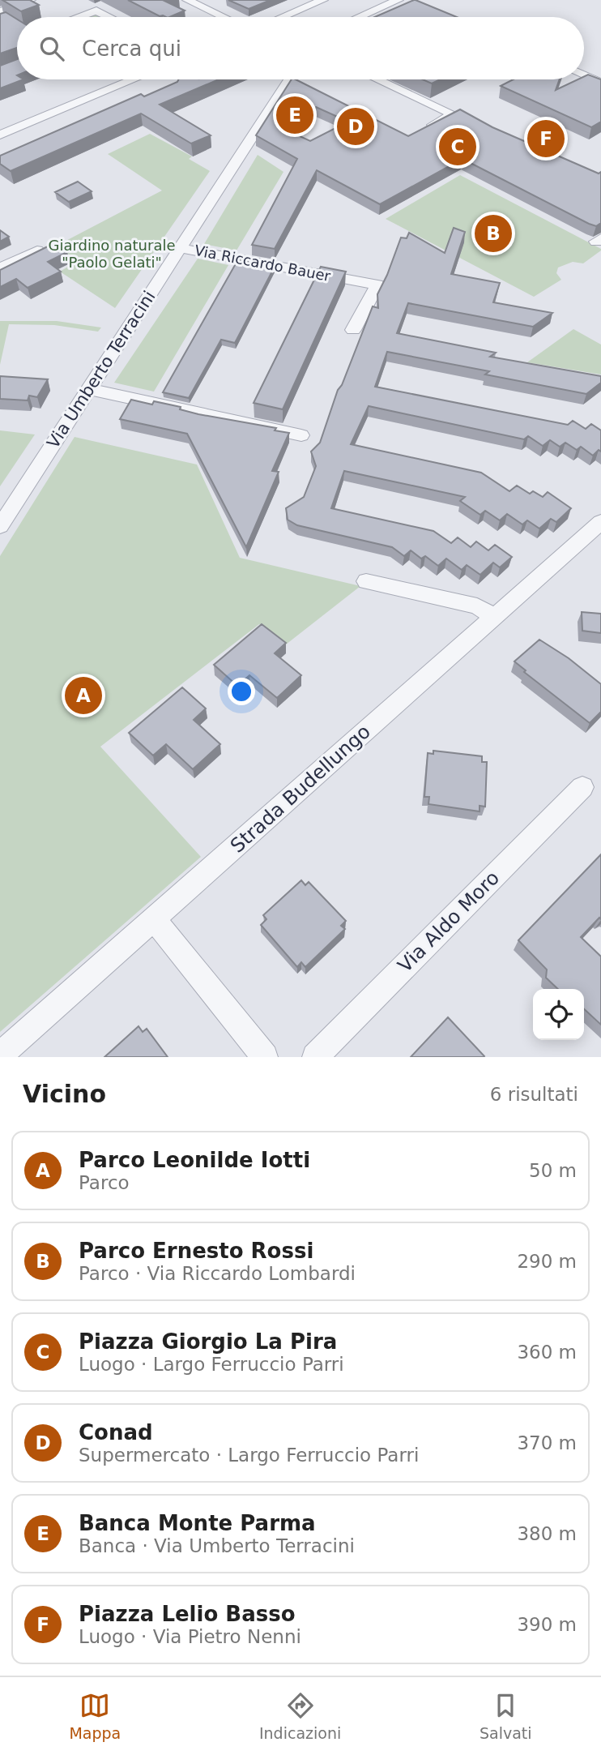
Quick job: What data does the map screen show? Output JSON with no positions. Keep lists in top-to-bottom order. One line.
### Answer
{"streets":{"street":["Via Riccardo Bauer","Via Umberto Terracini","Strada Budellungo","Via Aldo Moro"]},"crossings":[["Via Riccardo Bauer","Via Umberto Terracini"]],"parks":["Giardino naturale \"Paolo Gelati\""],"page":{"search":"Cerca qui","pins":["E","D","F","C","B","A"],"heading":["Vicino","6 risultati"],"list":[{"mark":"A","name":"Parco Leonilde Iotti","note":"Parco","value":"50 m"},{"mark":"B","name":"Parco Ernesto Rossi","note":"Parco · Via Riccardo Lombardi","value":"290 m"},{"mark":"C","name":"Piazza Giorgio La Pira","note":"Luogo · Largo Ferruccio Parri","value":"360 m"},{"mark":"D","name":"Conad","note":"Supermercato · Largo Ferruccio Parri","value":"370 m"},{"mark":"E","name":"Banca Monte Parma","note":"Banca · Via Umberto Terracini","value":"380 m"},{"mark":"F","name":"Piazza Lelio Basso","note":"Luogo · Via Pietro Nenni","value":"390 m"}],"nav":["Mappa","Indicazioni","Salvati"]}}
